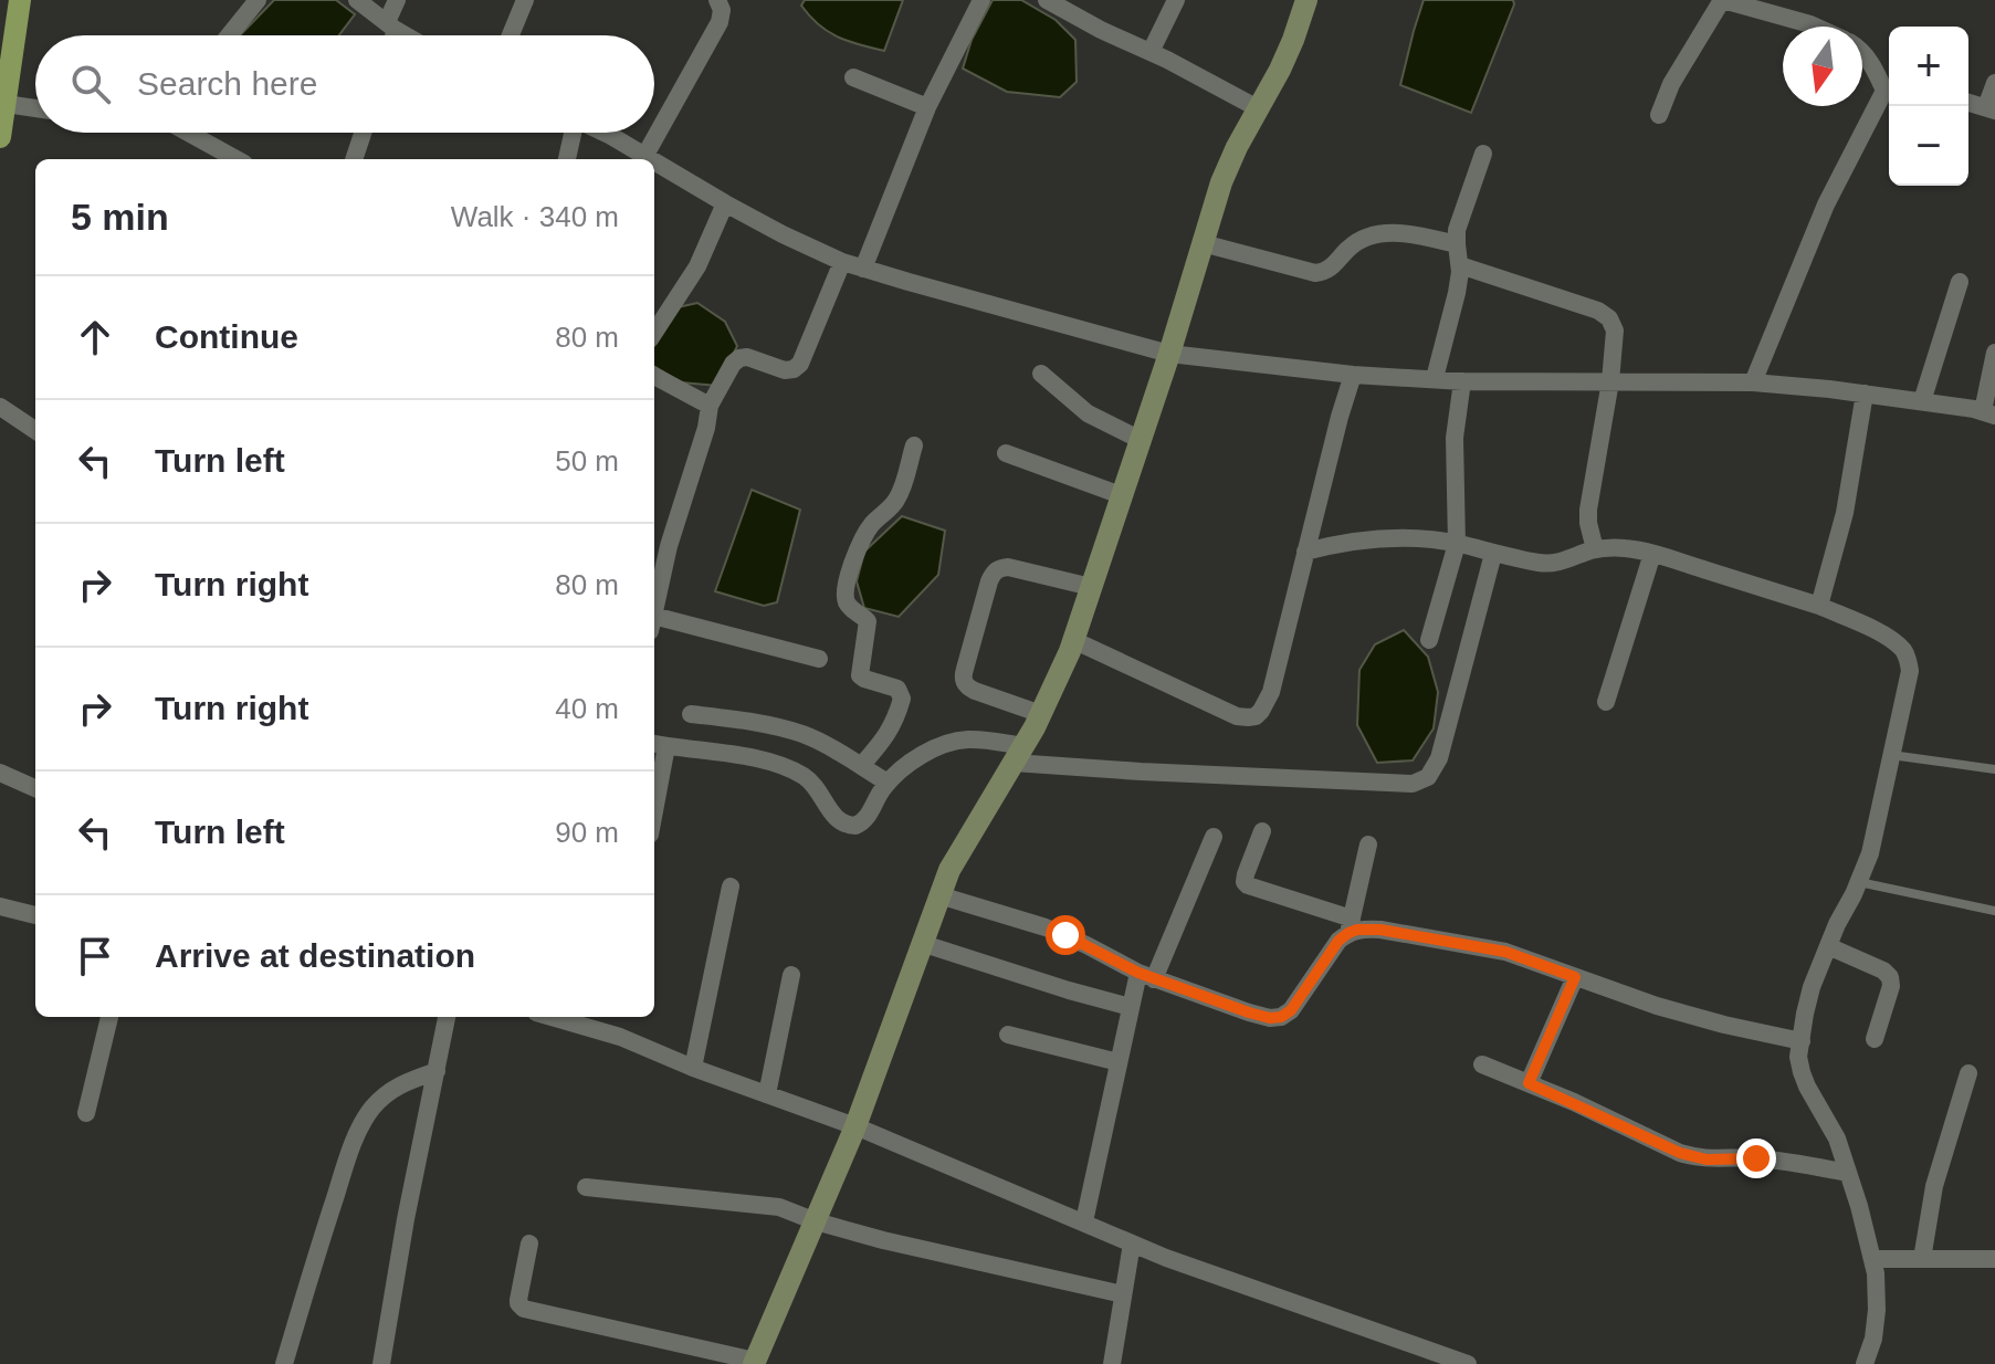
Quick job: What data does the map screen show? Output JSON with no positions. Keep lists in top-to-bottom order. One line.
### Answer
{"north":"bottom","page":{"map_buttons":["+","−"],"search":"Search here","heading":["5 min","Walk · 340 m"],"list":[["Continue","80 m"],["Turn left","50 m"],["Turn right","80 m"],["Turn right","40 m"],["Turn left","90 m"],"Arrive at destination"]}}
